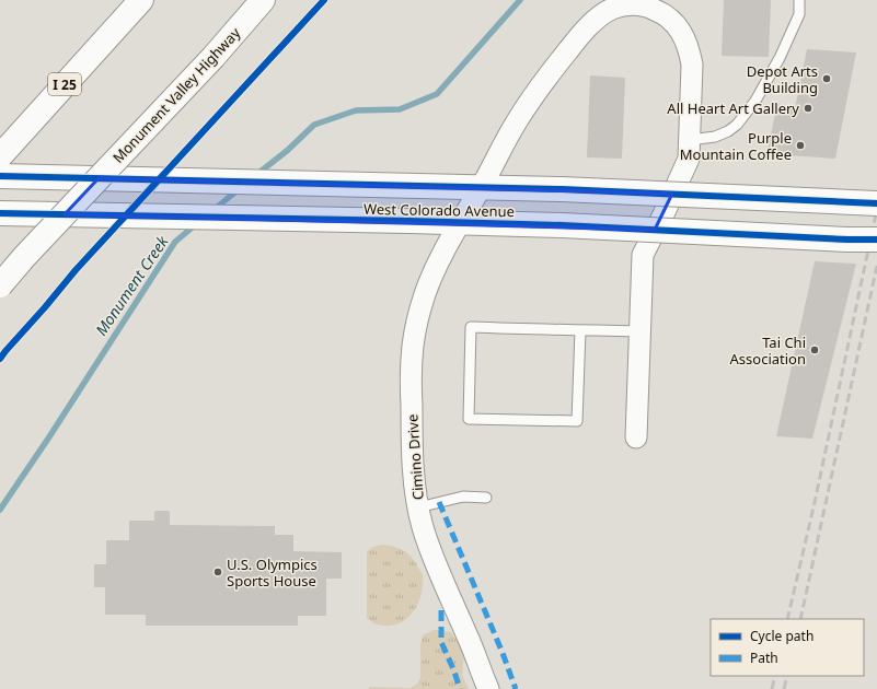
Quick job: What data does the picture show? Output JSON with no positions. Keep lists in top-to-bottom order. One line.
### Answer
{"streets":{"main road":["I 25","Monument Valley Highway","West Colorado Avenue"],"street":["Cimino Drive"]},"crossings":[["West Colorado Avenue","Cimino Drive"]],"water":["Monument Creek"],"places":["Depot Arts Building","All Heart Art Gallery","Purple Mountain Coffee","Tai Chi Association","U.S. Olympics Sports House"],"legend":["Cycle path","Path"]}
